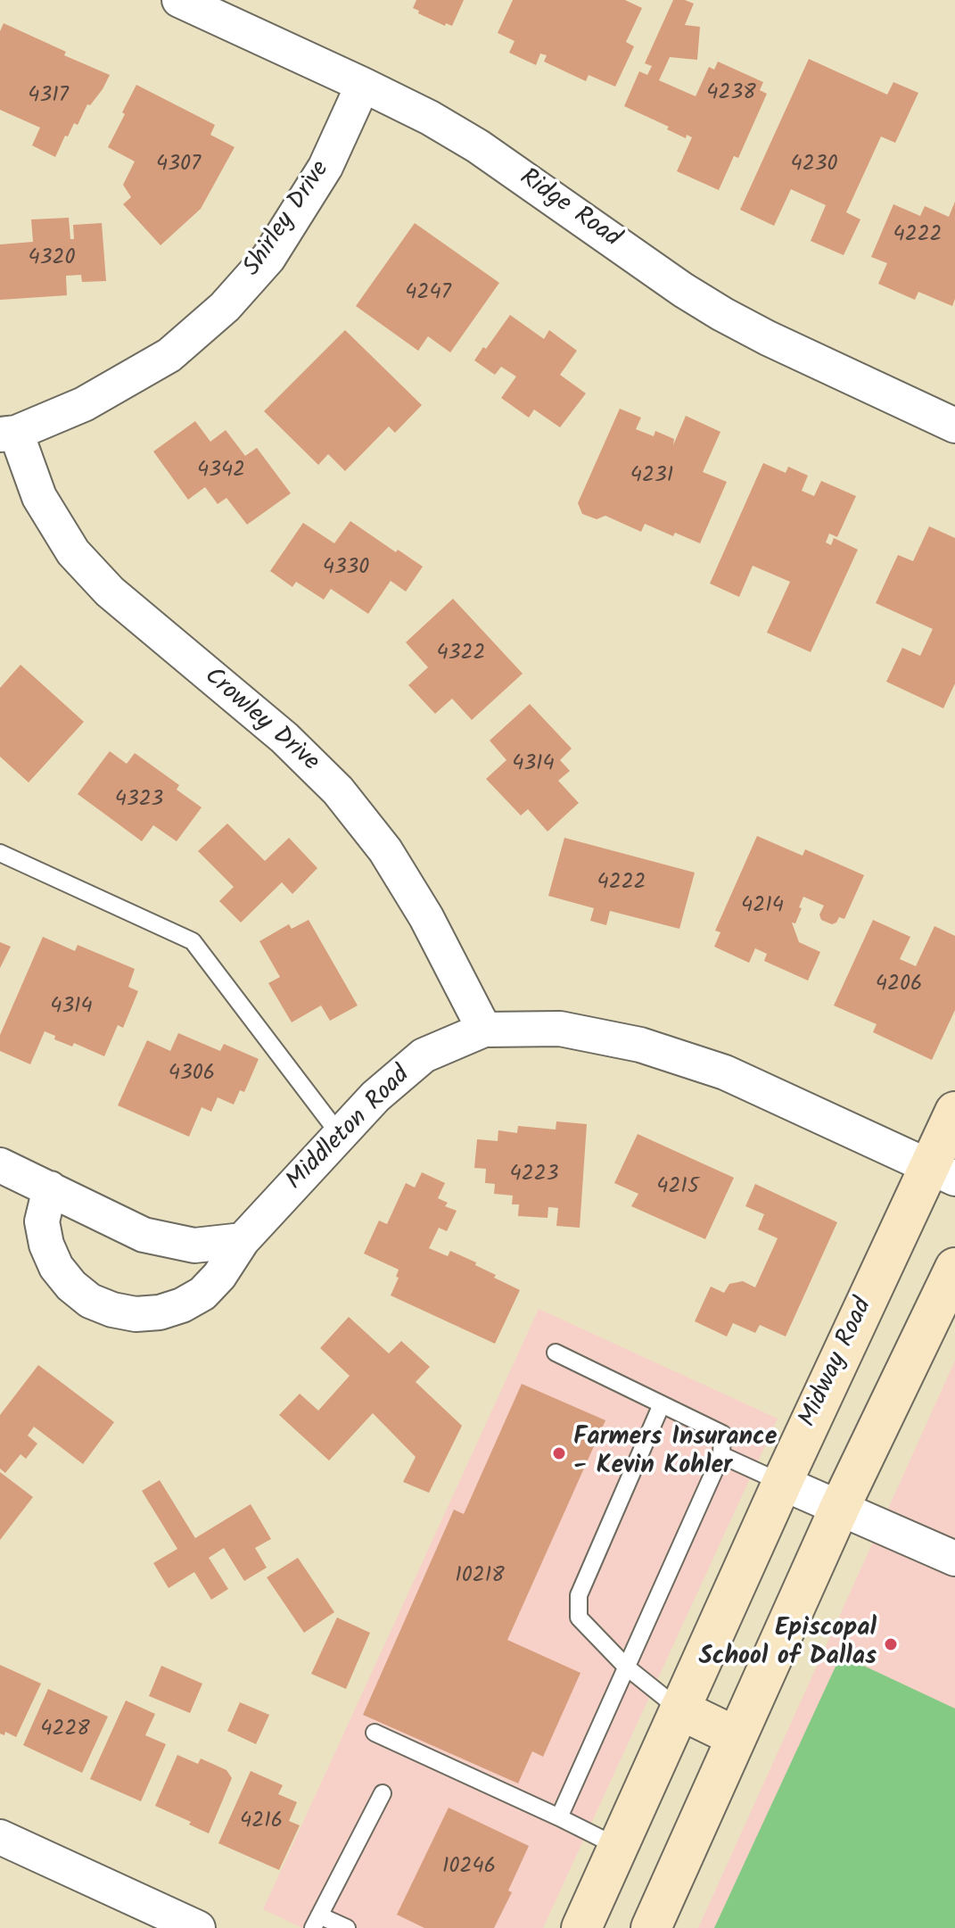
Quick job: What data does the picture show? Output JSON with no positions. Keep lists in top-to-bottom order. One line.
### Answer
{"streets":{"main road":["Midway Road"],"street":["Ridge Road","Shirley Drive","Crowley Drive","Middleton Road"]},"crossings":[["Ridge Road","Shirley Drive"],["Shirley Drive","Crowley Drive"],["Crowley Drive","Middleton Road"],["Middleton Road","Midway Road"]],"places":["Farmers Insurance - Kevin Kohler","Episcopal School of Dallas"],"house_numbers":["4238","4317","4307","4230","4222","4320","4247","4342","4231","4330","4322","4314","4323","4222","4214","4206","4314","4306","4223","4215","10218","4228","4216","10246"]}
